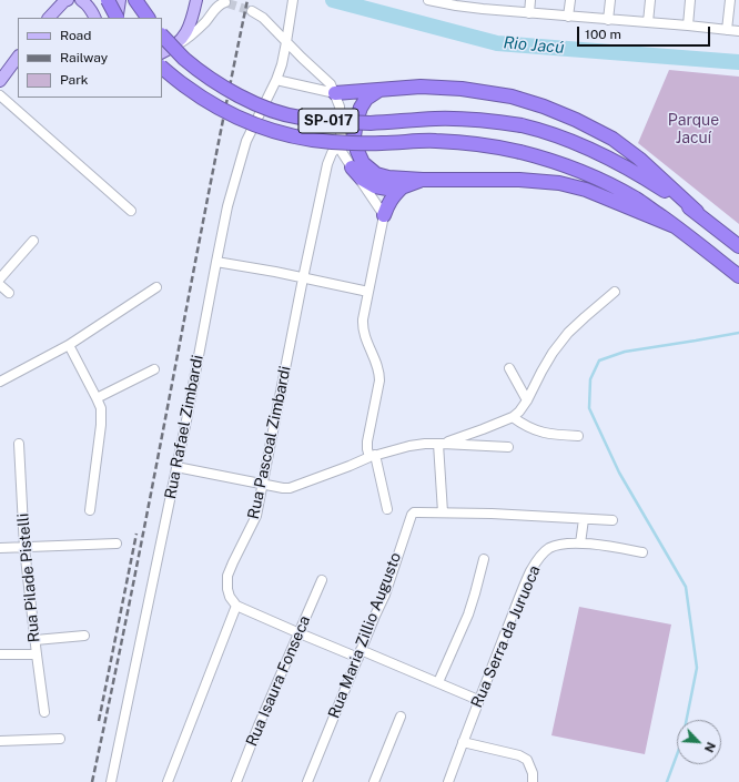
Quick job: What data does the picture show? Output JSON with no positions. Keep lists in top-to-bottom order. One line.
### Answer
{"streets":{"highway":["SP-017"],"street":["Rua Rafael Zimbardi","Rua Pascoal Zimbardi","Rua Pilade Pistelli","Rua Maria Zillio Augusto","Rua Serra da Juruoca","Rua Isaura Fonseca"]},"water":["Rio Jacú"],"parks":["Parque Jacuí"],"legend":["Road","Railway","Park"],"scale_bar":"100 m","north":"bottom right"}
